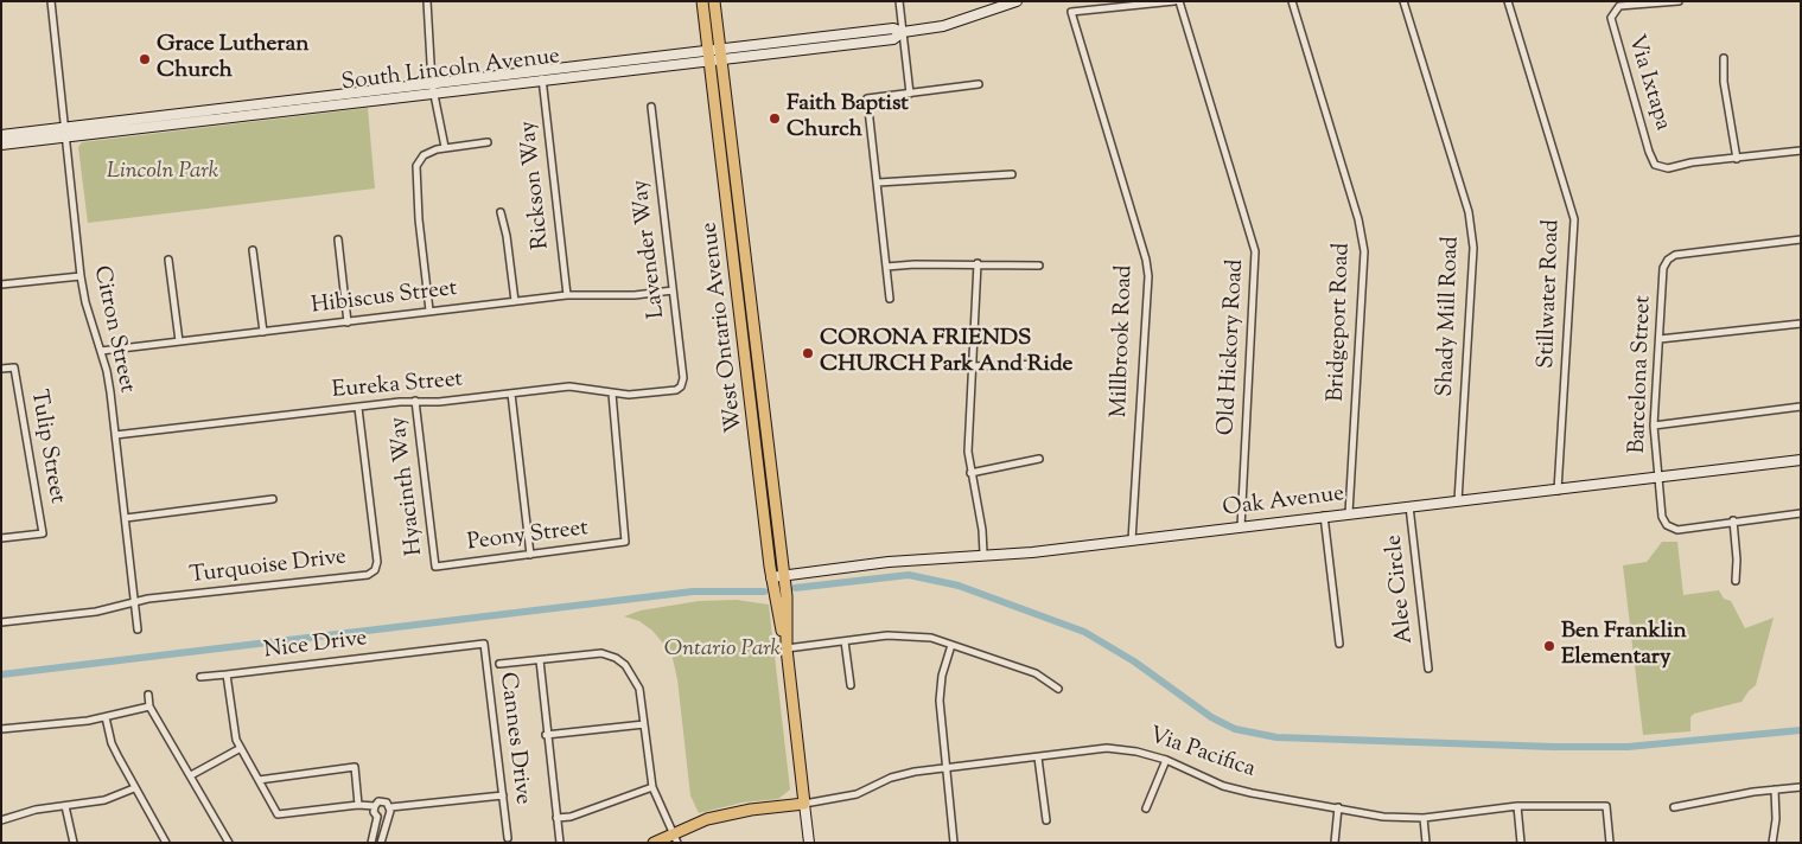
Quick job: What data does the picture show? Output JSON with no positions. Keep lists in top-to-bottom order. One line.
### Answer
{"streets":{"main road":["South Lincoln Avenue","West Ontario Avenue","Oak Avenue","Via Pacifica"],"street":["Via Ixtapa","Rickson Way","Lavender Way","Stillwater Road","Hibiscus Street","Shady Mill Road","Bridgeport Road","Citron Street","Millbrook Road","Old Hickory Road","Barcelona Street","Eureka Street","Tulip Street","Hyacinth Way","Peony Street","Turquoise Drive","Alee Circle","Nice Drive","Cannes Drive"]},"crossings":[["South Lincoln Avenue","Rickson Way"],["South Lincoln Avenue","West Ontario Avenue"],["South Lincoln Avenue","Citron Street"],["Rickson Way","Hibiscus Street"],["Lavender Way","Hibiscus Street"],["Lavender Way","Eureka Street"],["Stillwater Road","Oak Avenue"],["Hibiscus Street","Citron Street"],["Shady Mill Road","Oak Avenue"],["Bridgeport Road","Oak Avenue"],["West Ontario Avenue","Oak Avenue"],["West Ontario Avenue","Via Pacifica"],["Citron Street","Eureka Street"],["Citron Street","Turquoise Drive"],["Millbrook Road","Oak Avenue"],["Old Hickory Road","Oak Avenue"],["Barcelona Street","Oak Avenue"],["Eureka Street","Hyacinth Way"],["Eureka Street","Peony Street"],["Eureka Street","Turquoise Drive"],["Hyacinth Way","Peony Street"],["Oak Avenue","Alee Circle"],["Nice Drive","Cannes Drive"]],"parks":["Lincoln Park","Ontario Park"],"places":["Grace Lutheran Church","Faith Baptist Church","CORONA FRIENDS CHURCH Park And Ride","Ben Franklin Elementary"]}
